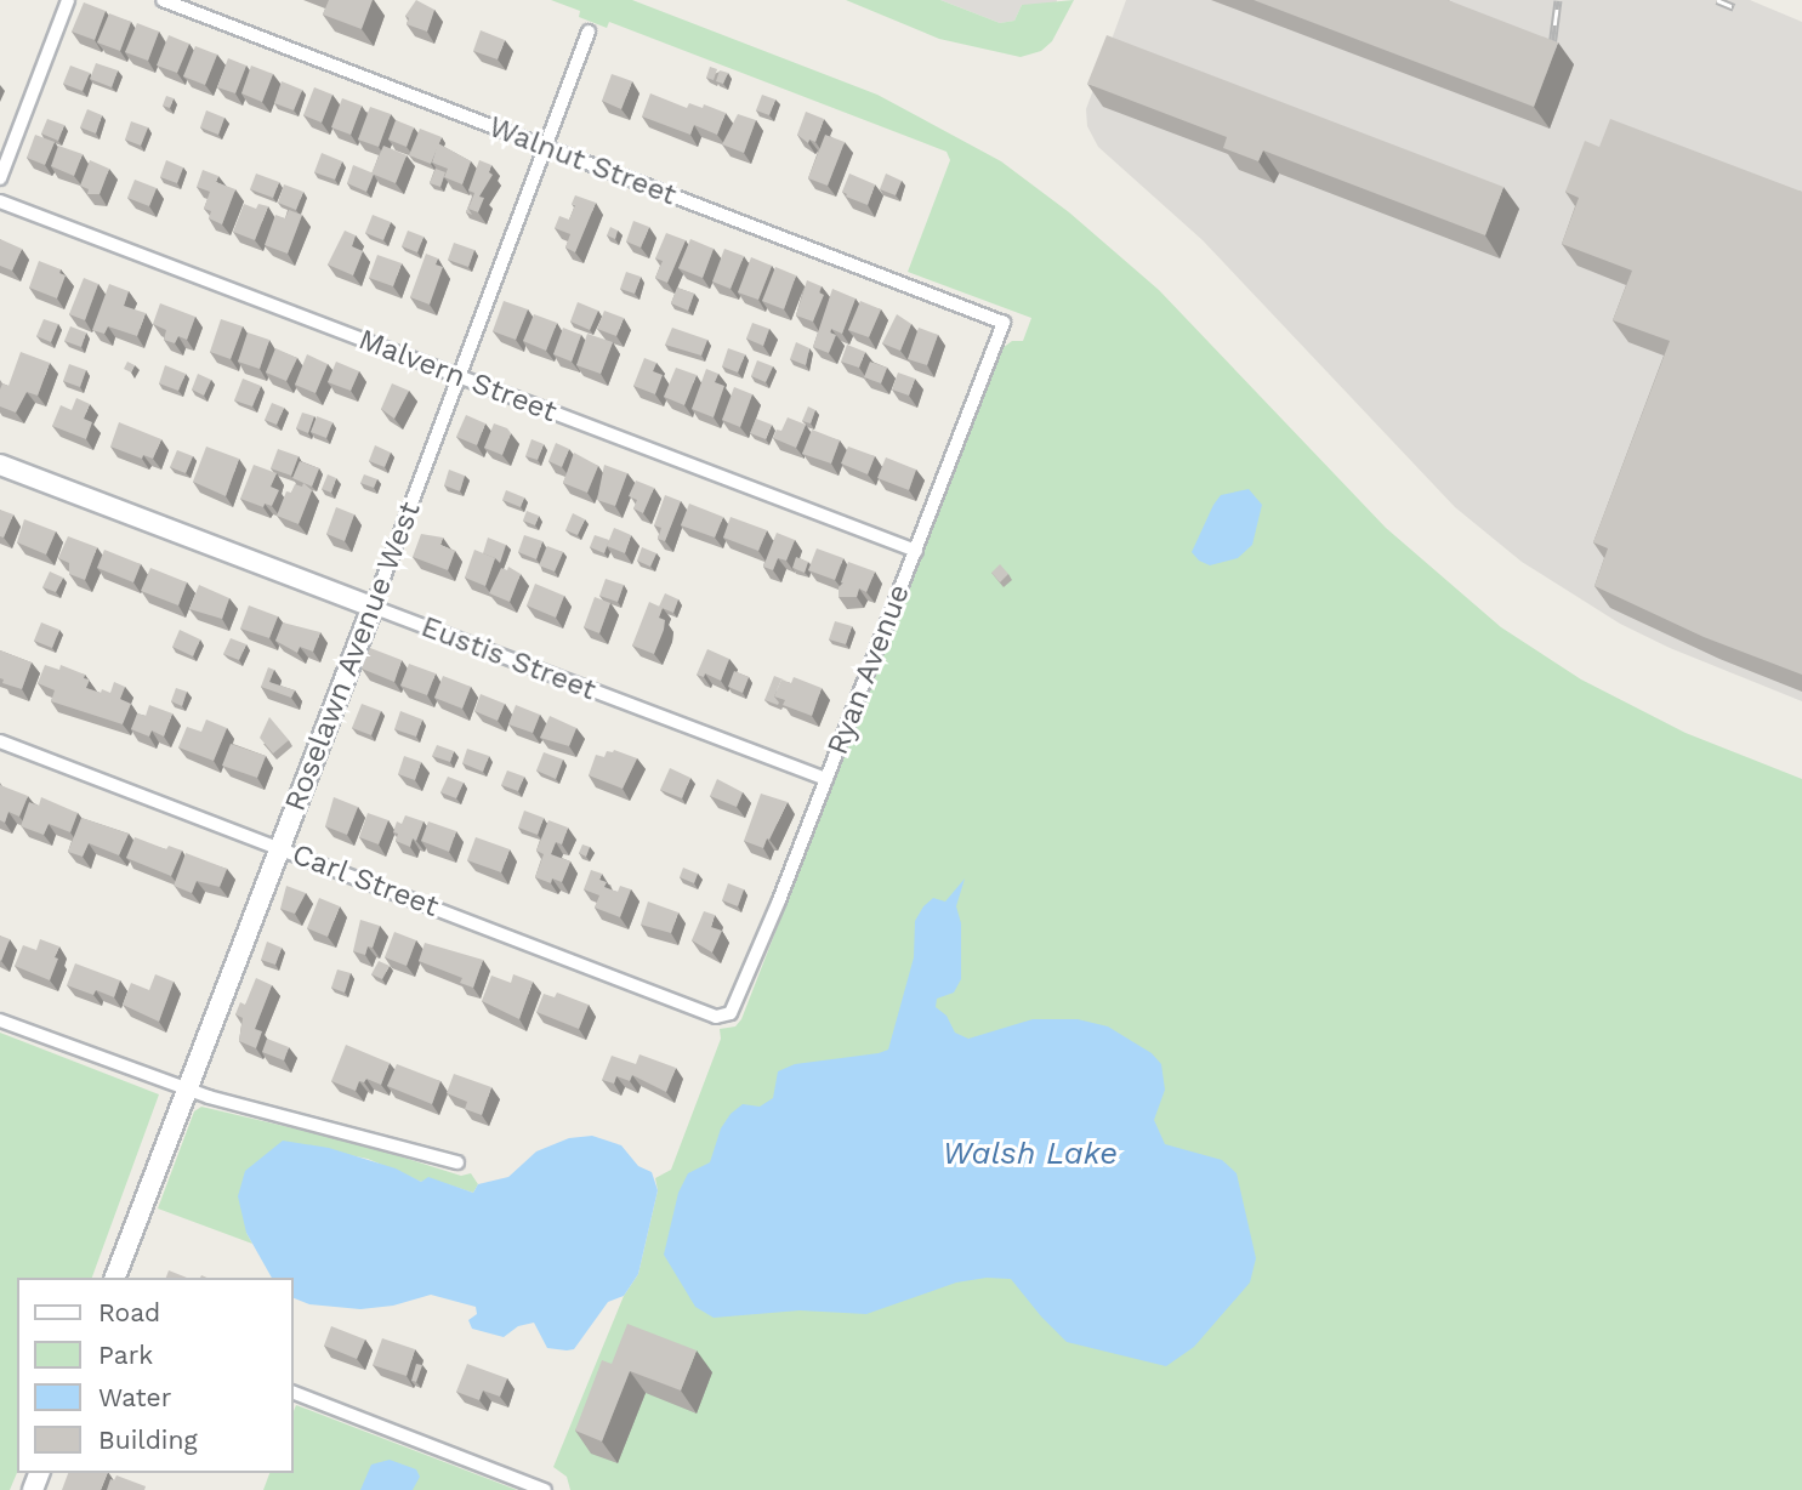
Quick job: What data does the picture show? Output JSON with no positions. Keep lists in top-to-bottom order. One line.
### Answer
{"streets":{"street":["Walnut Street","Malvern Street","Roselawn Avenue West","Eustis Street","Ryan Avenue","Carl Street"]},"crossings":[["Walnut Street","Roselawn Avenue West"],["Walnut Street","Ryan Avenue"],["Malvern Street","Roselawn Avenue West"],["Malvern Street","Ryan Avenue"],["Roselawn Avenue West","Eustis Street"],["Roselawn Avenue West","Carl Street"],["Eustis Street","Ryan Avenue"],["Ryan Avenue","Carl Street"]],"water":["Walsh Lake"],"legend":["Road","Park","Water","Building"]}
